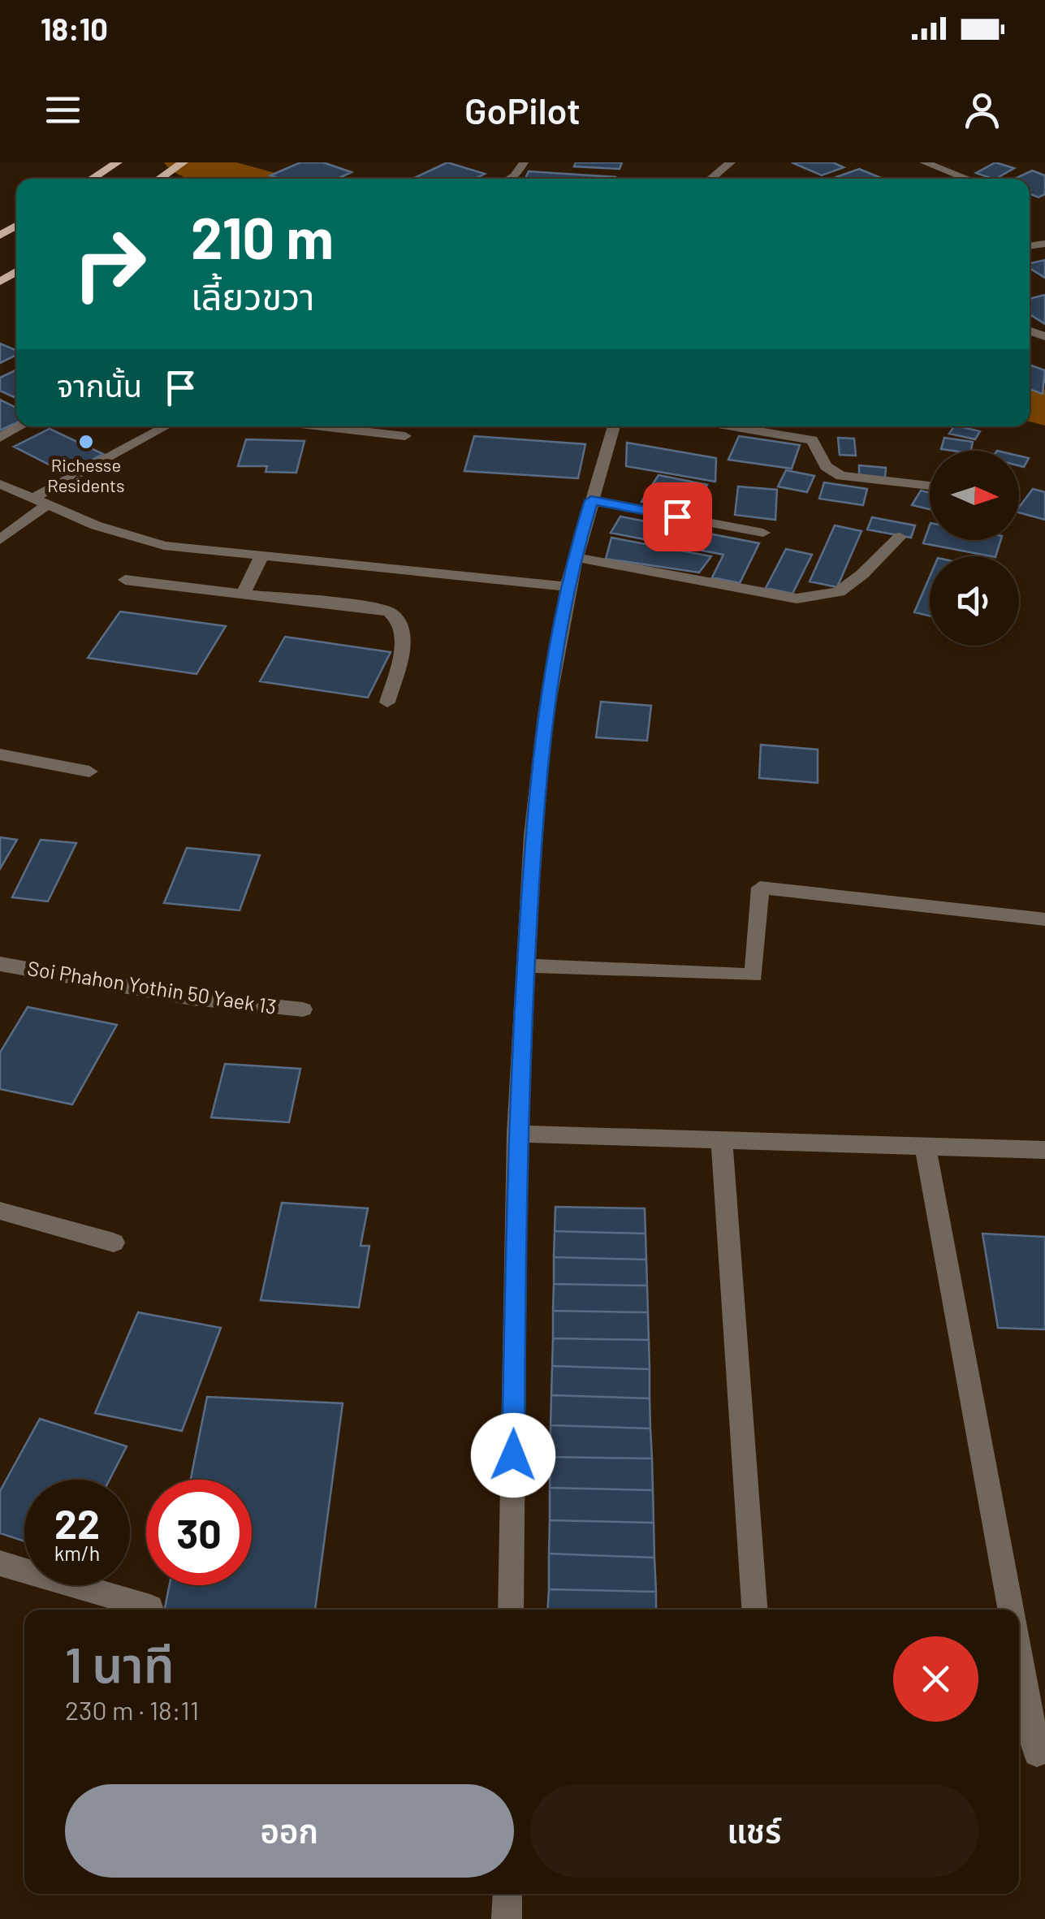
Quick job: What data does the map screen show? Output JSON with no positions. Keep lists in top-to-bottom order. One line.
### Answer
{"streets":{"street":["Soi Phahon Yothin 50 Yaek 13"]},"places":["Richesse Residents"],"north":"right","page":{"status":"18:10","header":"GoPilot","turn":["210 m","เลี้ยวขวา"],"then":"จากนั้น","speed":"22 km/h","limit":"30","heading":["1 นาที","230 m · 18:11"],"buttons":["ออก","แชร์"]}}
